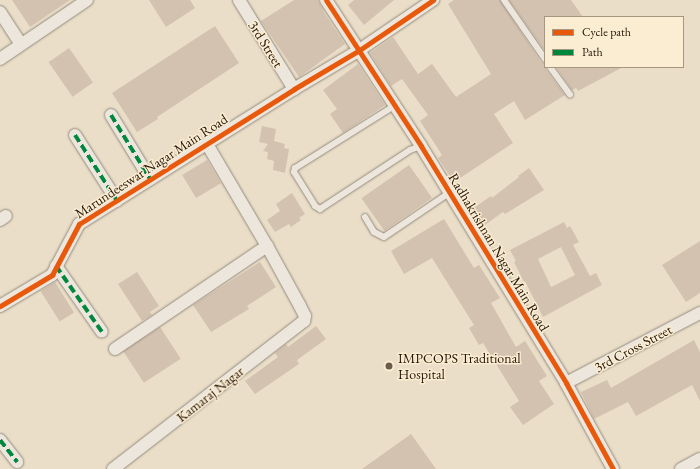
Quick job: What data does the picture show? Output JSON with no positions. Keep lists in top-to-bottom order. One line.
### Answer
{"streets":{"street":["3rd Street","Marundeeswar Nagar Main Road","Radhakrishnan Nagar Main Road","3rd Cross Street","Kamaraj Nagar"]},"crossings":[["3rd Street","Marundeeswar Nagar Main Road"],["Marundeeswar Nagar Main Road","Radhakrishnan Nagar Main Road"],["Radhakrishnan Nagar Main Road","3rd Cross Street"]],"places":["IMPCOPS Traditional Hospital"],"legend":["Cycle path","Path"]}
